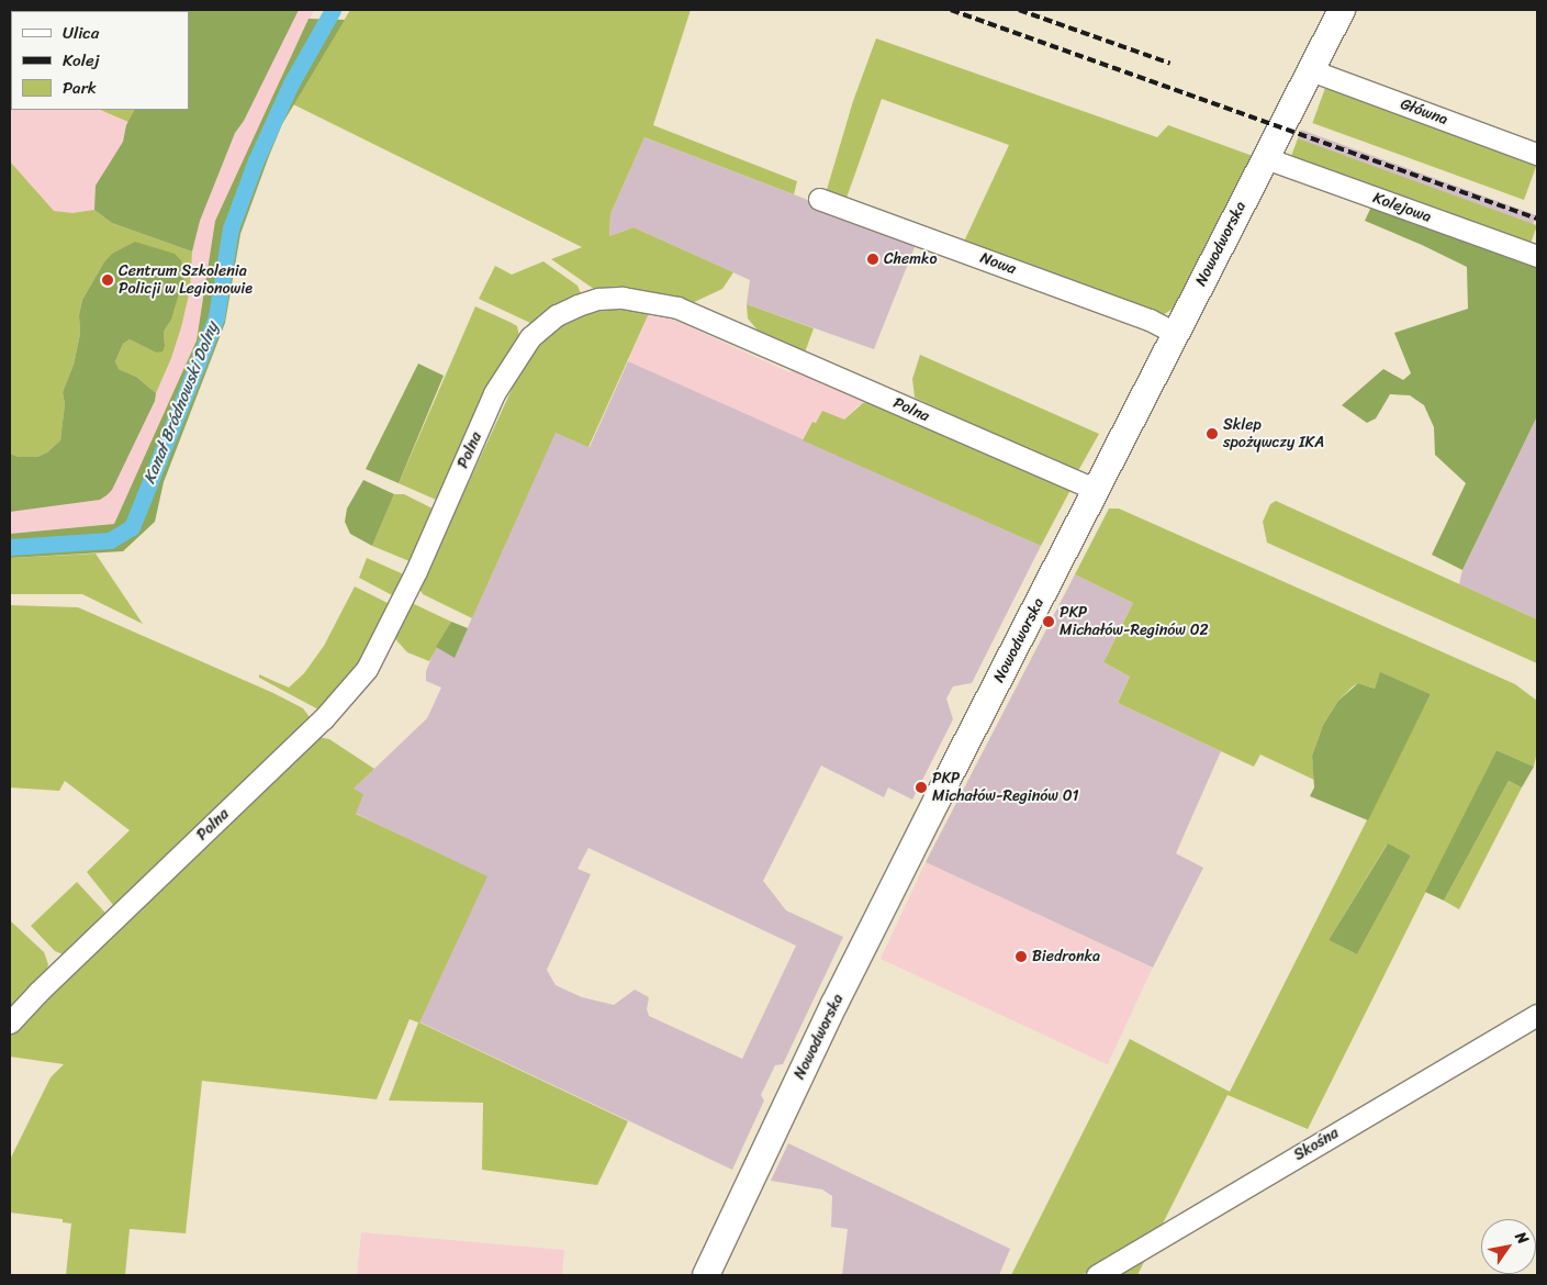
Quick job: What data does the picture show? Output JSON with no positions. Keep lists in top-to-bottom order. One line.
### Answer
{"streets":{"main road":["Nowodworska"],"street":["Główna","Kolejowa","Nowa","Polna","Skośna"]},"crossings":[["Główna","Nowodworska"],["Kolejowa","Nowodworska"],["Nowodworska","Nowa"],["Nowodworska","Polna"]],"water":["Kanał Bródnowski Dolny"],"places":["Chemko","Centrum Szkolenia Policji w Legionowie","Sklep spożywczy IKA","PKP Michałów-Reginów 02","PKP Michałów-Reginów 01","Biedronka"],"legend":["Ulica","Kolej","Park"],"north":"top right"}
